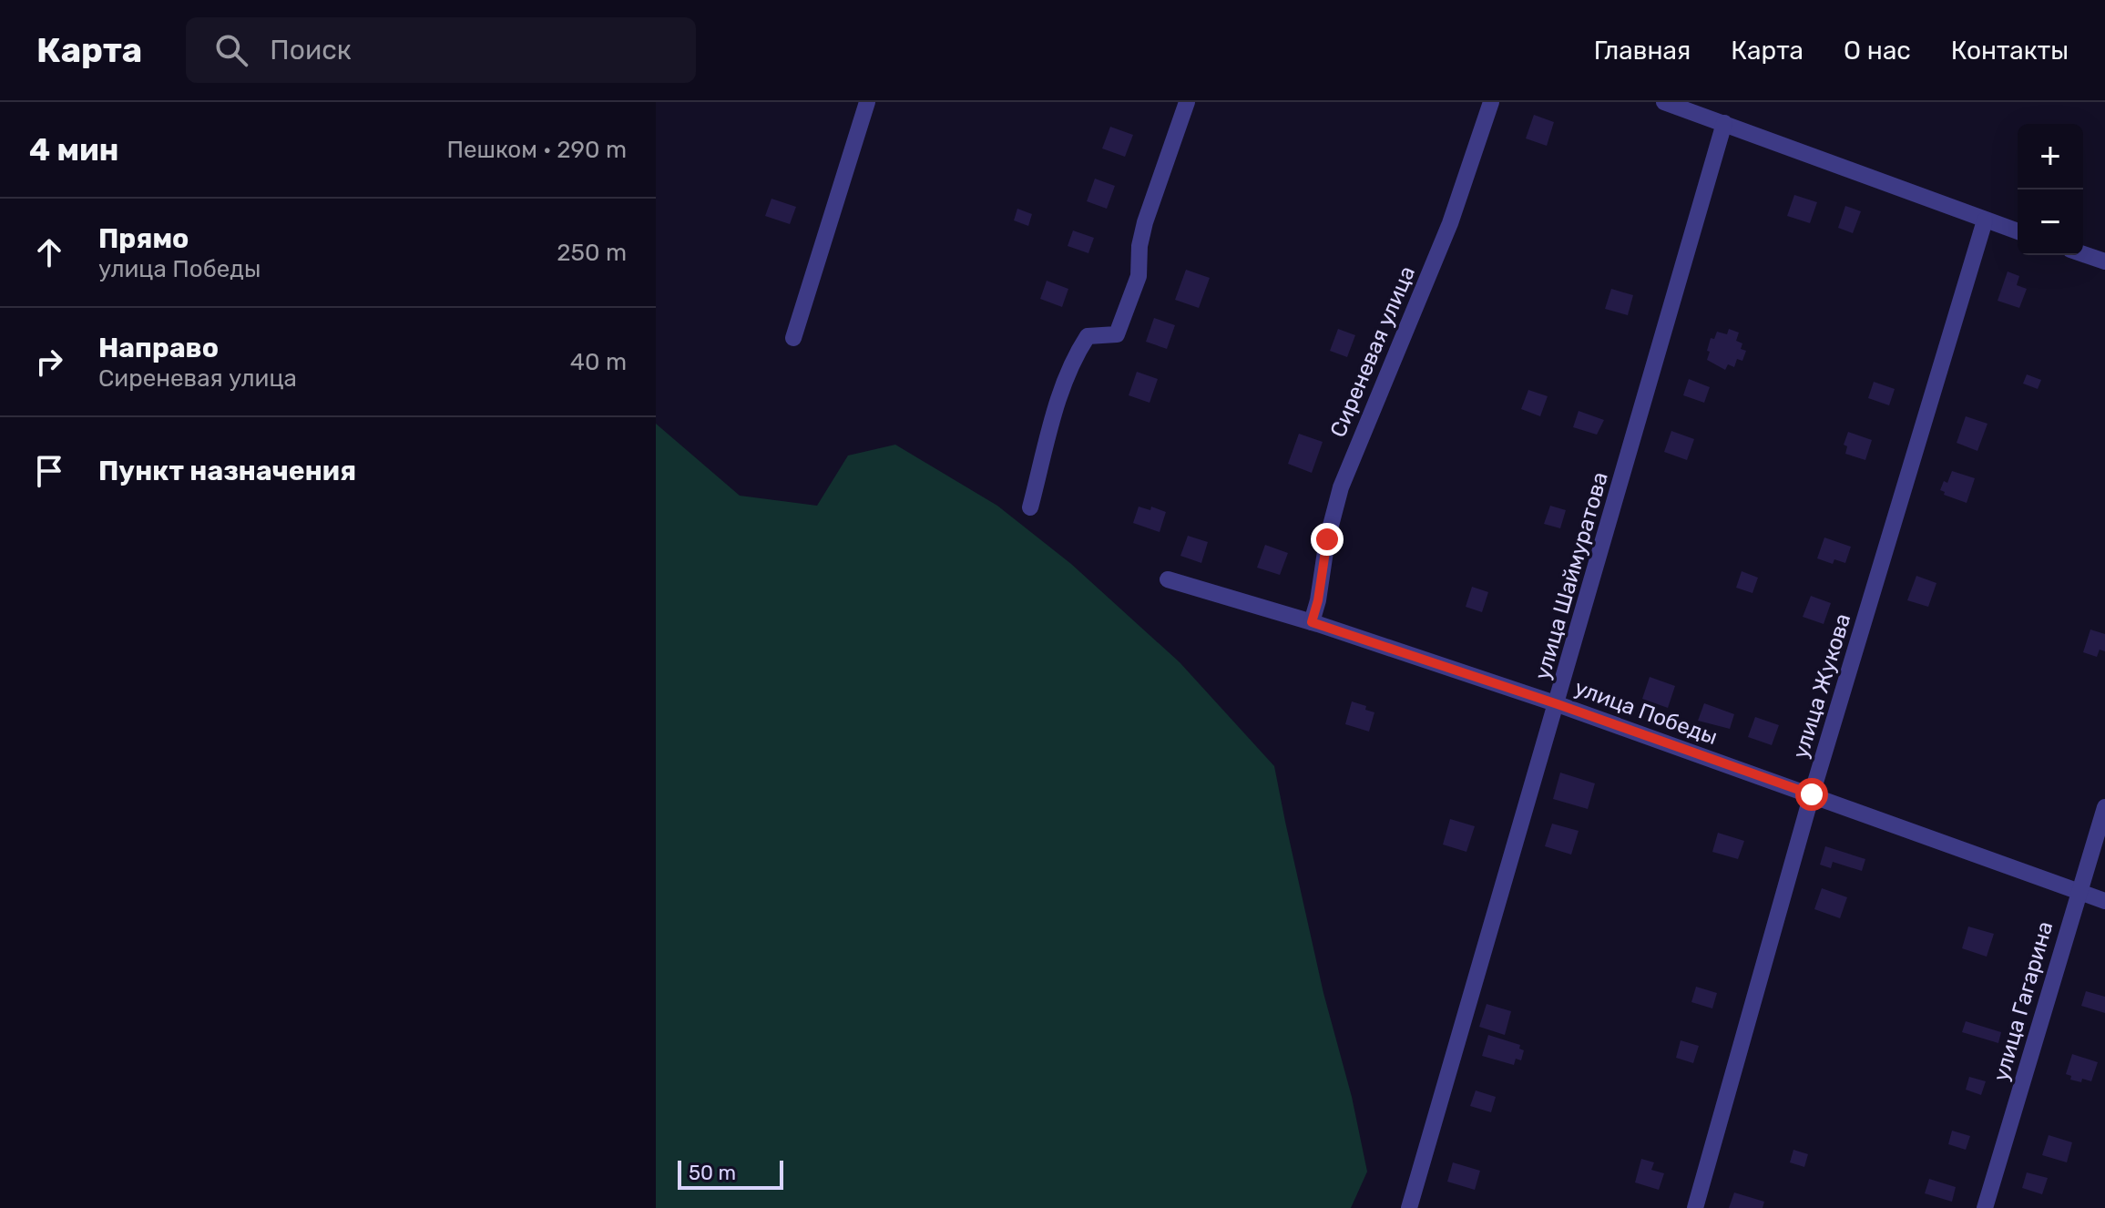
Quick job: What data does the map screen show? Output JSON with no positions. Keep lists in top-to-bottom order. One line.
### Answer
{"streets":{"street":["Сиреневая улица","улица Шаймуратова","улица Жукова","улица Победы","улица Гагарина"]},"crossings":[["Сиреневая улица","улица Победы"],["улица Шаймуратова","улица Победы"],["улица Жукова","улица Победы"],["улица Победы","улица Гагарина"]],"scale_bar":"50 m","page":{"header":"Карта","search":"Поиск","nav":["Главная","Карта","О нас","Контакты"],"heading":["4 мин","Пешком · 290 m"],"map_buttons":["+","−"],"list":[["Прямо","улица Победы","250 m"],["Направо","Сиреневая улица","40 m"],"Пункт назначения"],"scale":"50 m"}}
